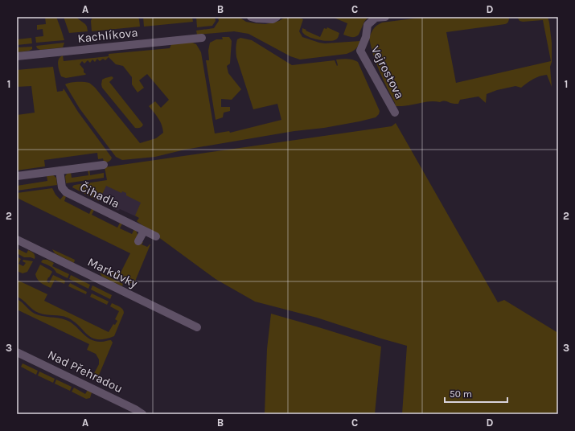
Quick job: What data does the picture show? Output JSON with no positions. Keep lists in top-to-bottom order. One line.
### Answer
{"streets":{"street":["Kachlíkova","Vejrostova","Čihadla","Markůvky","Nad Přehradou"]},"scale_bar":"50 m","grid":{"columns":["A","B","C","D"],"rows":["1","2","3"]}}
